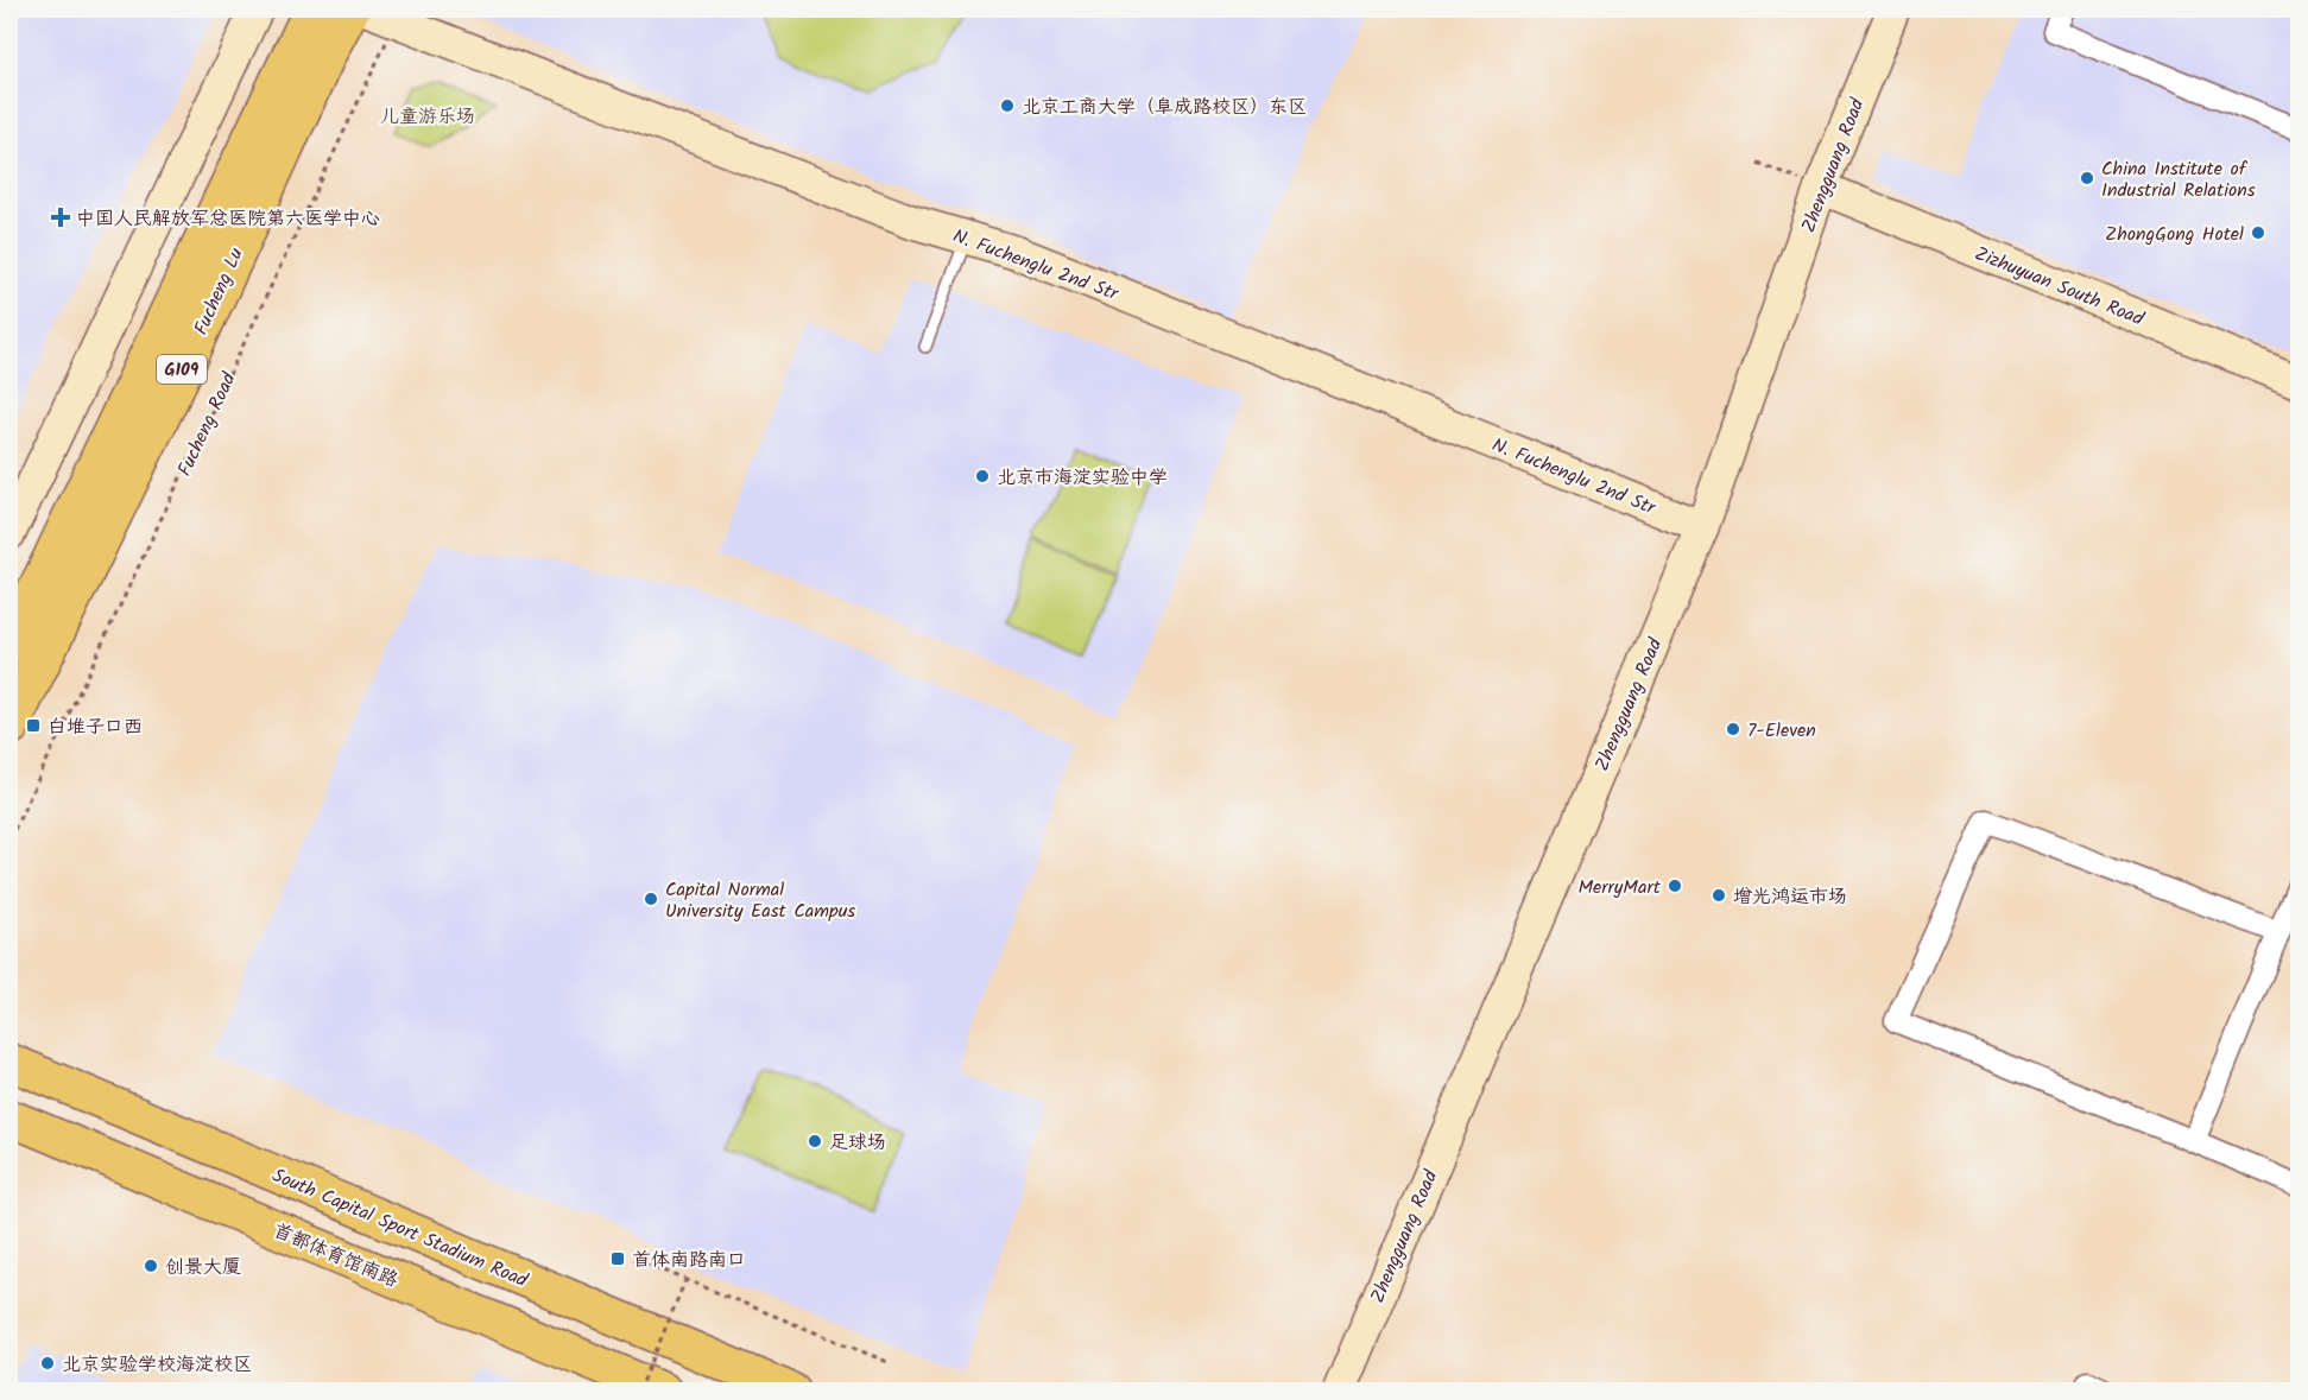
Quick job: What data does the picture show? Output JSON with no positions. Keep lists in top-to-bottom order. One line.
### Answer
{"streets":{"highway":["Fucheng Lu","G109"],"main road":["South Capital Sport Stadium Road","首都体育馆南路"],"street":["Zhengguang Road","N. Fuchenglu 2nd Str","Zizhuyuan South Road"],"path":["Fucheng Road"]},"crossings":[["Zhengguang Road","N. Fuchenglu 2nd Str"],["Zhengguang Road","Zizhuyuan South Road"],["N. Fuchenglu 2nd Str","Fucheng Road"]],"parks":["儿童游乐场"],"places":{"other":["北京工商大学（阜成路校区）东区","China Institute of Industrial Relations","ZhongGong Hotel","北京市海淀实验中学","7-Eleven","MerryMart","增光鸿运市场","Capital Normal University East Campus","足球场","创景大厦","北京实验学校海淀校区"],"health":["中国人民解放军总医院第六医学中心"],"transit":["白堆子口西","首体南路南口"]}}
